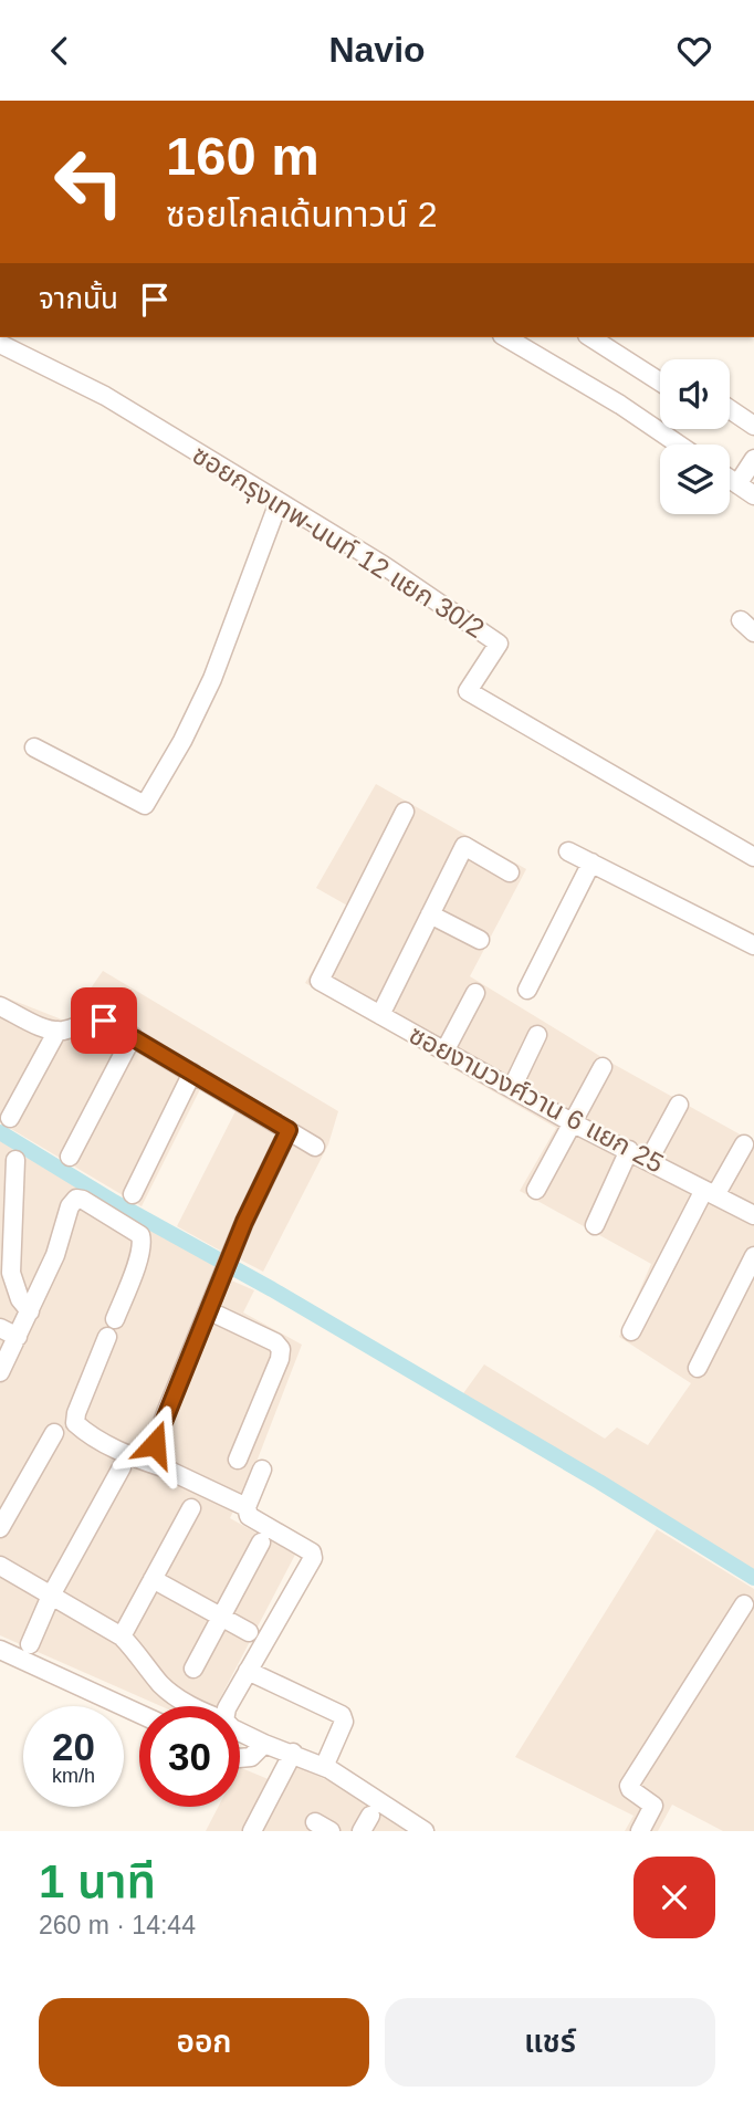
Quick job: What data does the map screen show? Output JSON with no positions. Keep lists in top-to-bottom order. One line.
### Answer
{"streets":{"street":["ซอยกรุงเทพ-นนท์ 12 แยก 30/2","ซอยงามวงศ์วาน 6 แยก 25"]},"page":{"header":"Navio","turn":["160 m","ซอยโกลเด้นทาวน์ 2"],"then":"จากนั้น","speed":"20 km/h","limit":"30","heading":["1 นาที","260 m · 14:44"],"buttons":["ออก","แชร์"]}}
